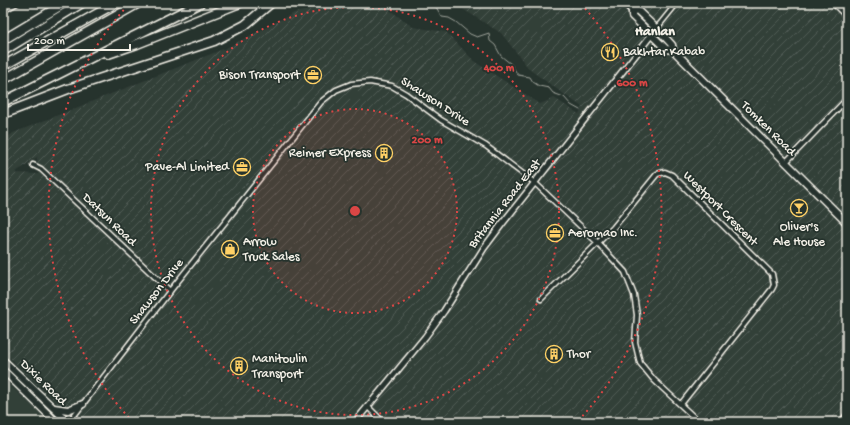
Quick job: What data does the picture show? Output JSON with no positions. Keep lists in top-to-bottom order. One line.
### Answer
{"streets":{"main road":["Tomken Road","Dixie Road"],"street":["Shawson Drive","Britannia Road East","Westport Crescent","Datsun Road"]},"crossings":[["Shawson Drive","Britannia Road East"],["Shawson Drive","Westport Crescent"],["Shawson Drive","Datsun Road"],["Shawson Drive","Dixie Road"],["Tomken Road","Britannia Road East"]],"districts":["Hanlan"],"places":{"restaurant":["Bakhtar Kabab"],"office":["Bison Transport","Pave-Al Limited","Aeromao Inc."],"building":["Reimer Express","Thor","Manitoulin Transport"],"bar":["Oliver's Ale House"],"shop":["Arrow Truck Sales"]},"scale_bar":"200 m","rings":["400 m","600 m","200 m"]}
